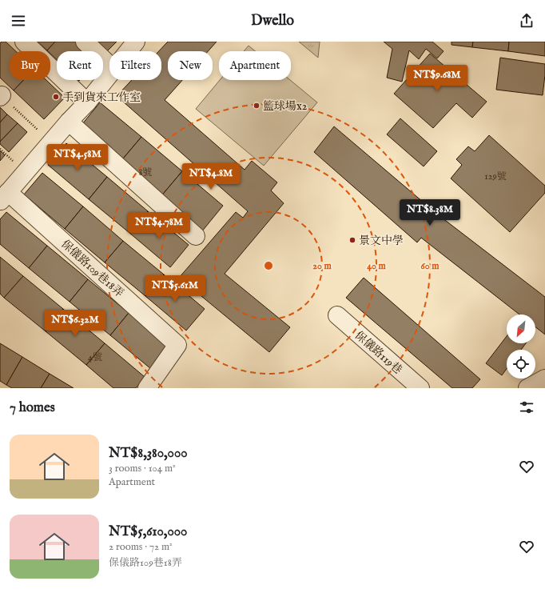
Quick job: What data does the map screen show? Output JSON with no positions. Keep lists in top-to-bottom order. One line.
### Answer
{"streets":{"street":["保儀路109巷18弄","保儀路119巷"]},"places":["手到貨來工作室","籃球場x2","景文中學"],"house_numbers":["8號","129號","4號"],"north":"bottom left","page":{"header":"Dwello","chip":["Buy","Rent","Filters","New","Apartment"],"price":["NT$9.68M","NT$4.58M","NT$4.8M","NT$8.38M","NT$4.78M","NT$5.61M","NT$6.32M"],"heading":"7 homes","list":[{"name":"NT$8,380,000","note":"3 rooms · 104 m² · Apartment"},{"name":"NT$5,610,000","note":"2 rooms · 72 m² · 保儀路109巷18弄"}]},"rings":["20 m","40 m","60 m"]}
